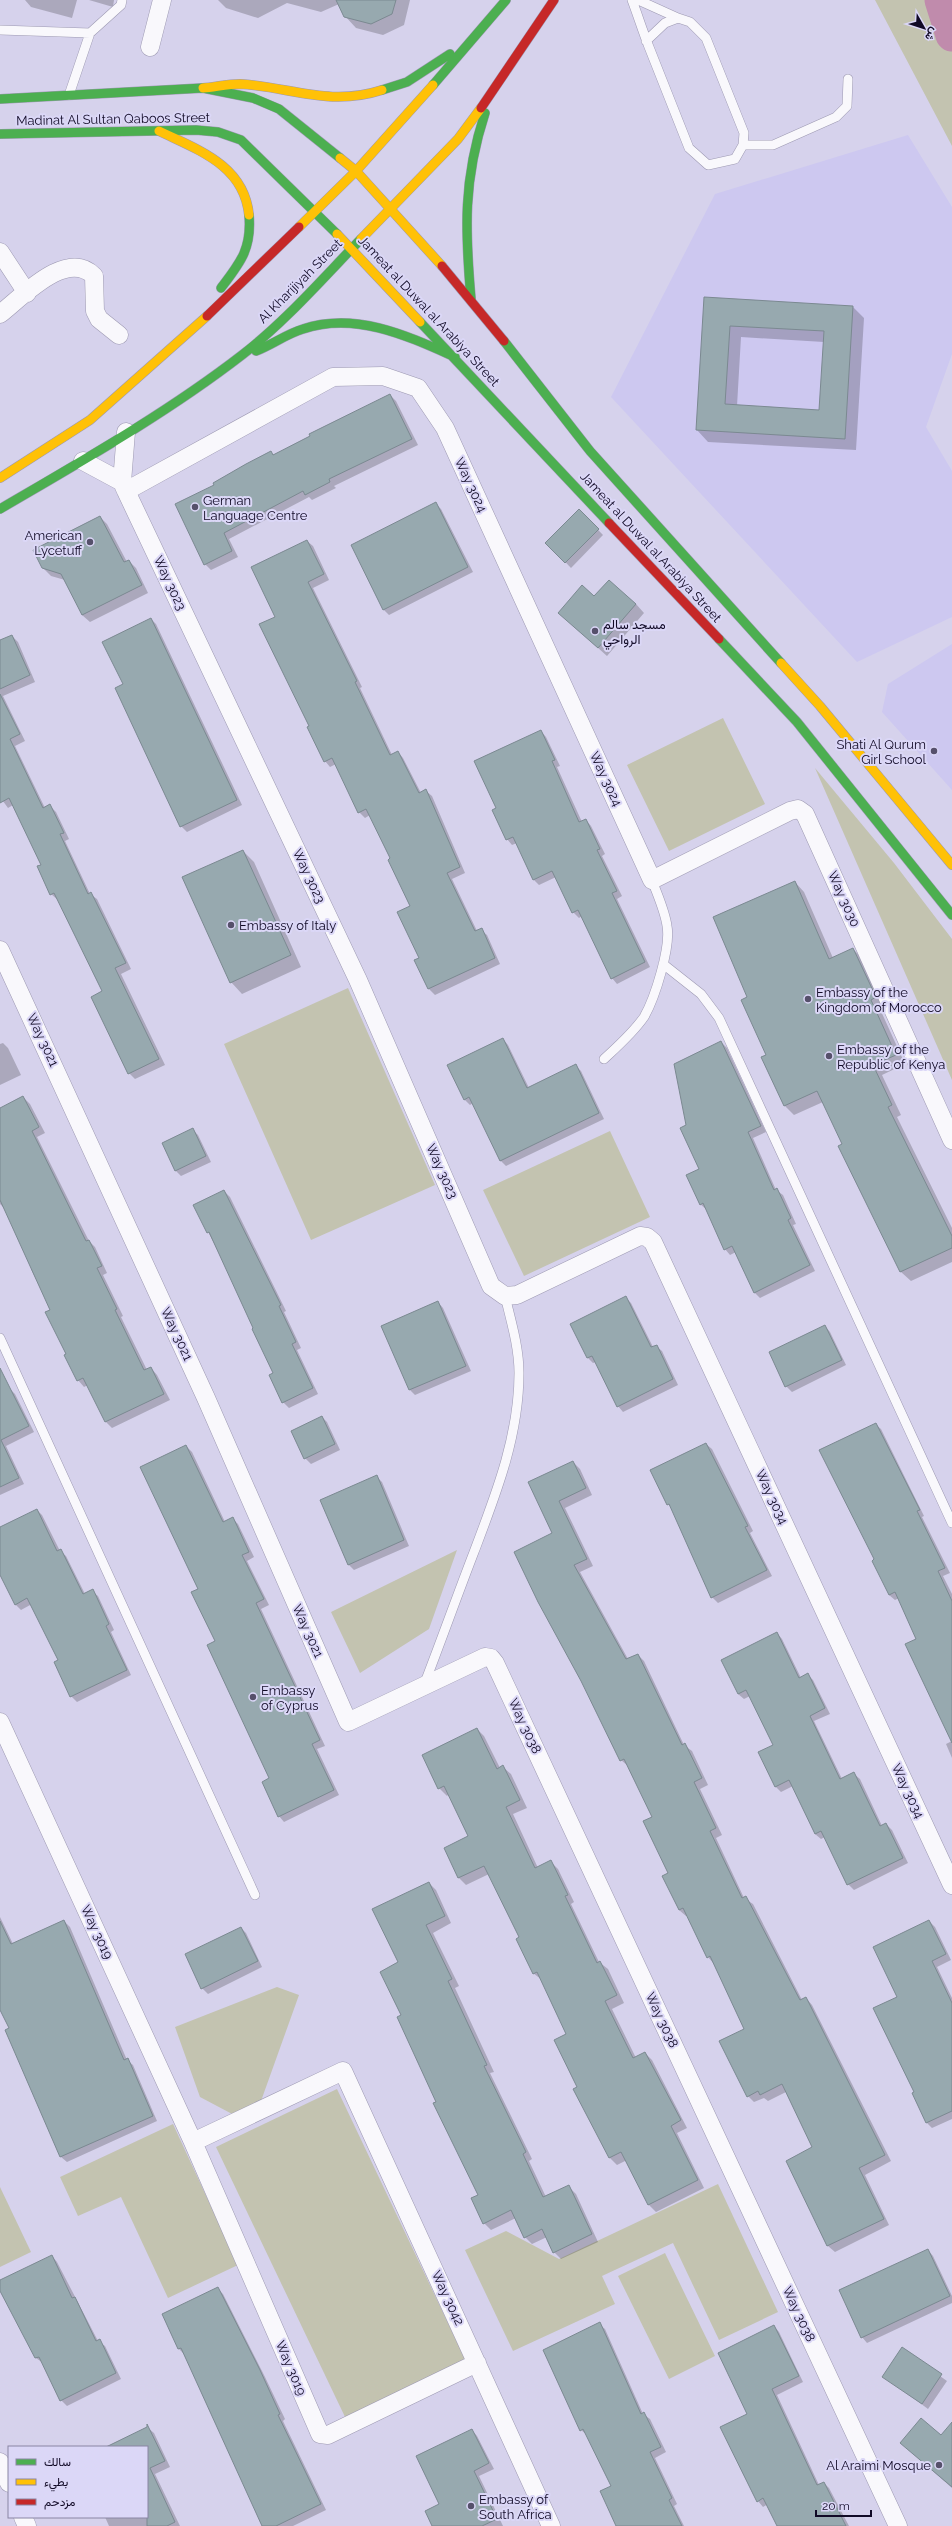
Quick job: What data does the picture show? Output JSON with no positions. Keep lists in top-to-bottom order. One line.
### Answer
{"streets":{"main road":["Madinat Al Sultan Qaboos Street","Al Kharijiyah Street","Jameat al Duwal al Arabiya Street"],"street":["Way 3024","Way 3023","Way 3030","Way 3021","Way 3034","Way 3038","Way 3019","Way 3042"]},"crossings":[["Madinat Al Sultan Qaboos Street","Jameat al Duwal al Arabiya Street"],["Al Kharijiyah Street","Jameat al Duwal al Arabiya Street"],["Al Kharijiyah Street","Way 3023"],["Way 3024","Way 3023"],["Way 3024","Way 3030"],["Way 3023","Way 3034"],["Way 3021","Way 3038"],["Way 3019","Way 3042"]],"places":["German Language Centre","American Lycetuff","مسجد سالم الرواحي","Shati Al Qurum Girl School","Embassy of Italy","Embassy of the Kingdom of Morocco","Embassy of the Republic of Kenya","Embassy of Cyprus","Al Araimi Mosque","Embassy of South Africa"],"legend":["سالك","بطيء","مزدحم"],"scale_bar":"20 m","north":"bottom right"}
